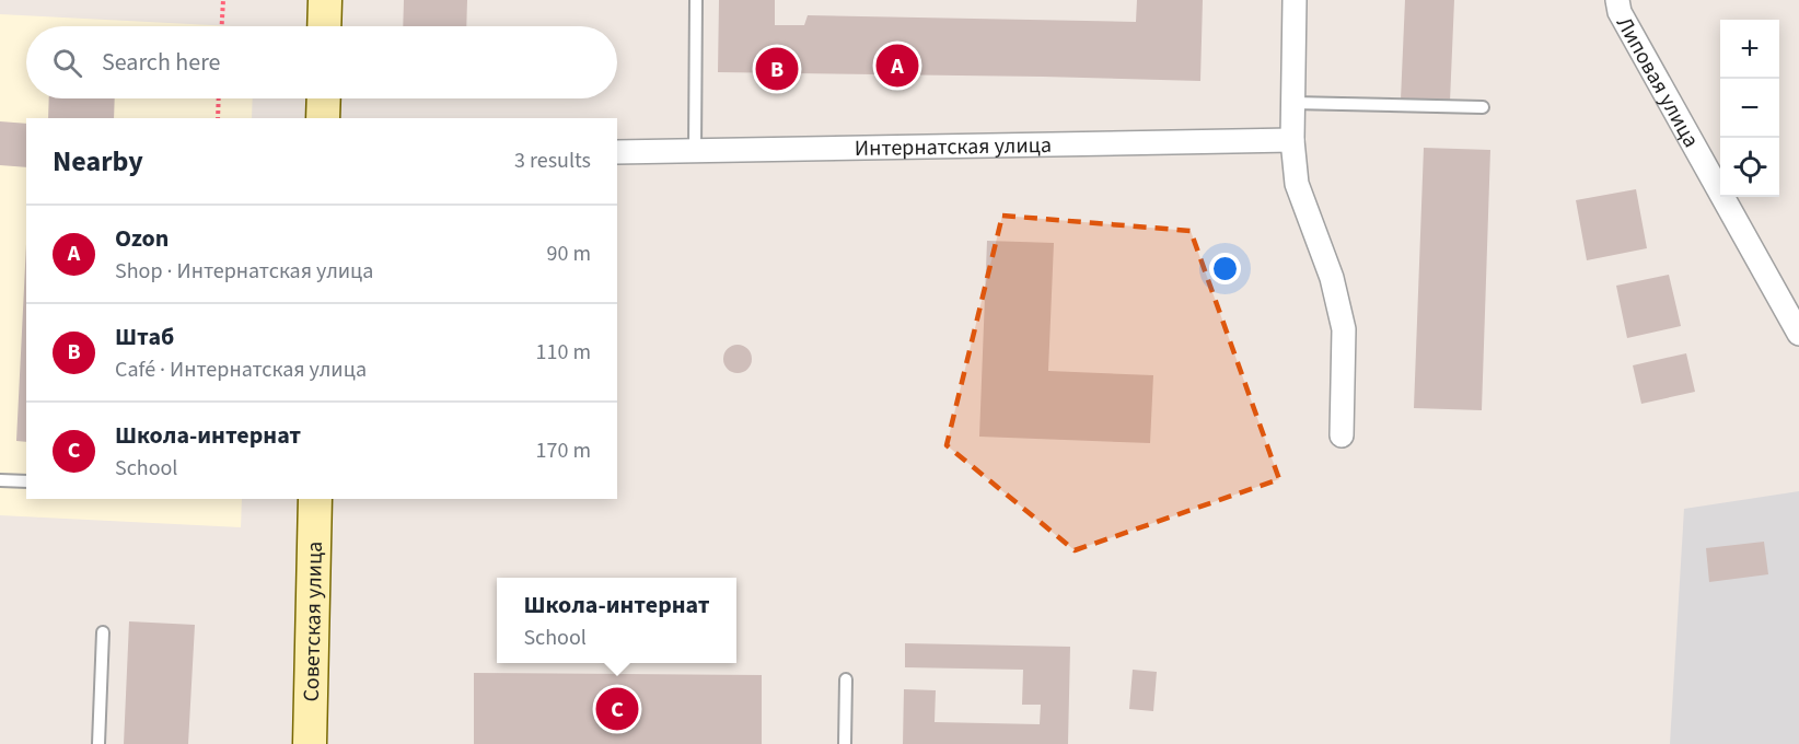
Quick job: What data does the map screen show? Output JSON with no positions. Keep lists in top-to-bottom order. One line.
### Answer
{"streets":{"main road":["Советская улица"],"street":["Липовая улица","Интернатская улица"]},"page":{"map_buttons":["+","−"],"search":"Search here","pins":["A","B","C"],"heading":["Nearby","3 results"],"list":[{"mark":"A","name":"Ozon","note":"Shop · Интернатская улица","value":"90 m"},{"mark":"B","name":"Штаб","note":"Café · Интернатская улица","value":"110 m"},{"mark":"C","name":"Школа-интернат","note":"School","value":"170 m"}],"popup":["Школа-интернат","School"]}}
